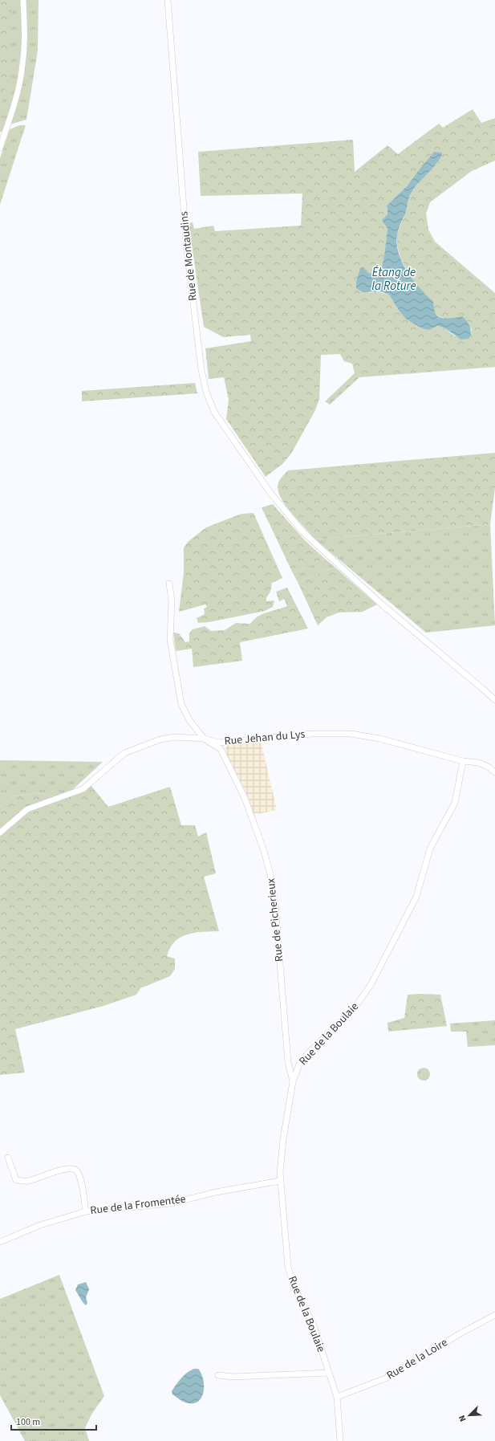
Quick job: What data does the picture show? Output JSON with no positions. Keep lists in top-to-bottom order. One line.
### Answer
{"streets":{"street":["Rue de Montaudins","Rue Jehan du Lys","Rue de Picherieux","Rue de la Boulaie","Rue de la Fromentée","Rue de la Loire"]},"crossings":[["Rue Jehan du Lys","Rue de Picherieux"],["Rue Jehan du Lys","Rue de la Boulaie"],["Rue de Picherieux","Rue de la Boulaie"],["Rue de la Boulaie","Rue de la Fromentée"],["Rue de la Boulaie","Rue de la Loire"]],"water":["Étang de la Roture"],"scale_bar":"100 m","north":"bottom left"}
